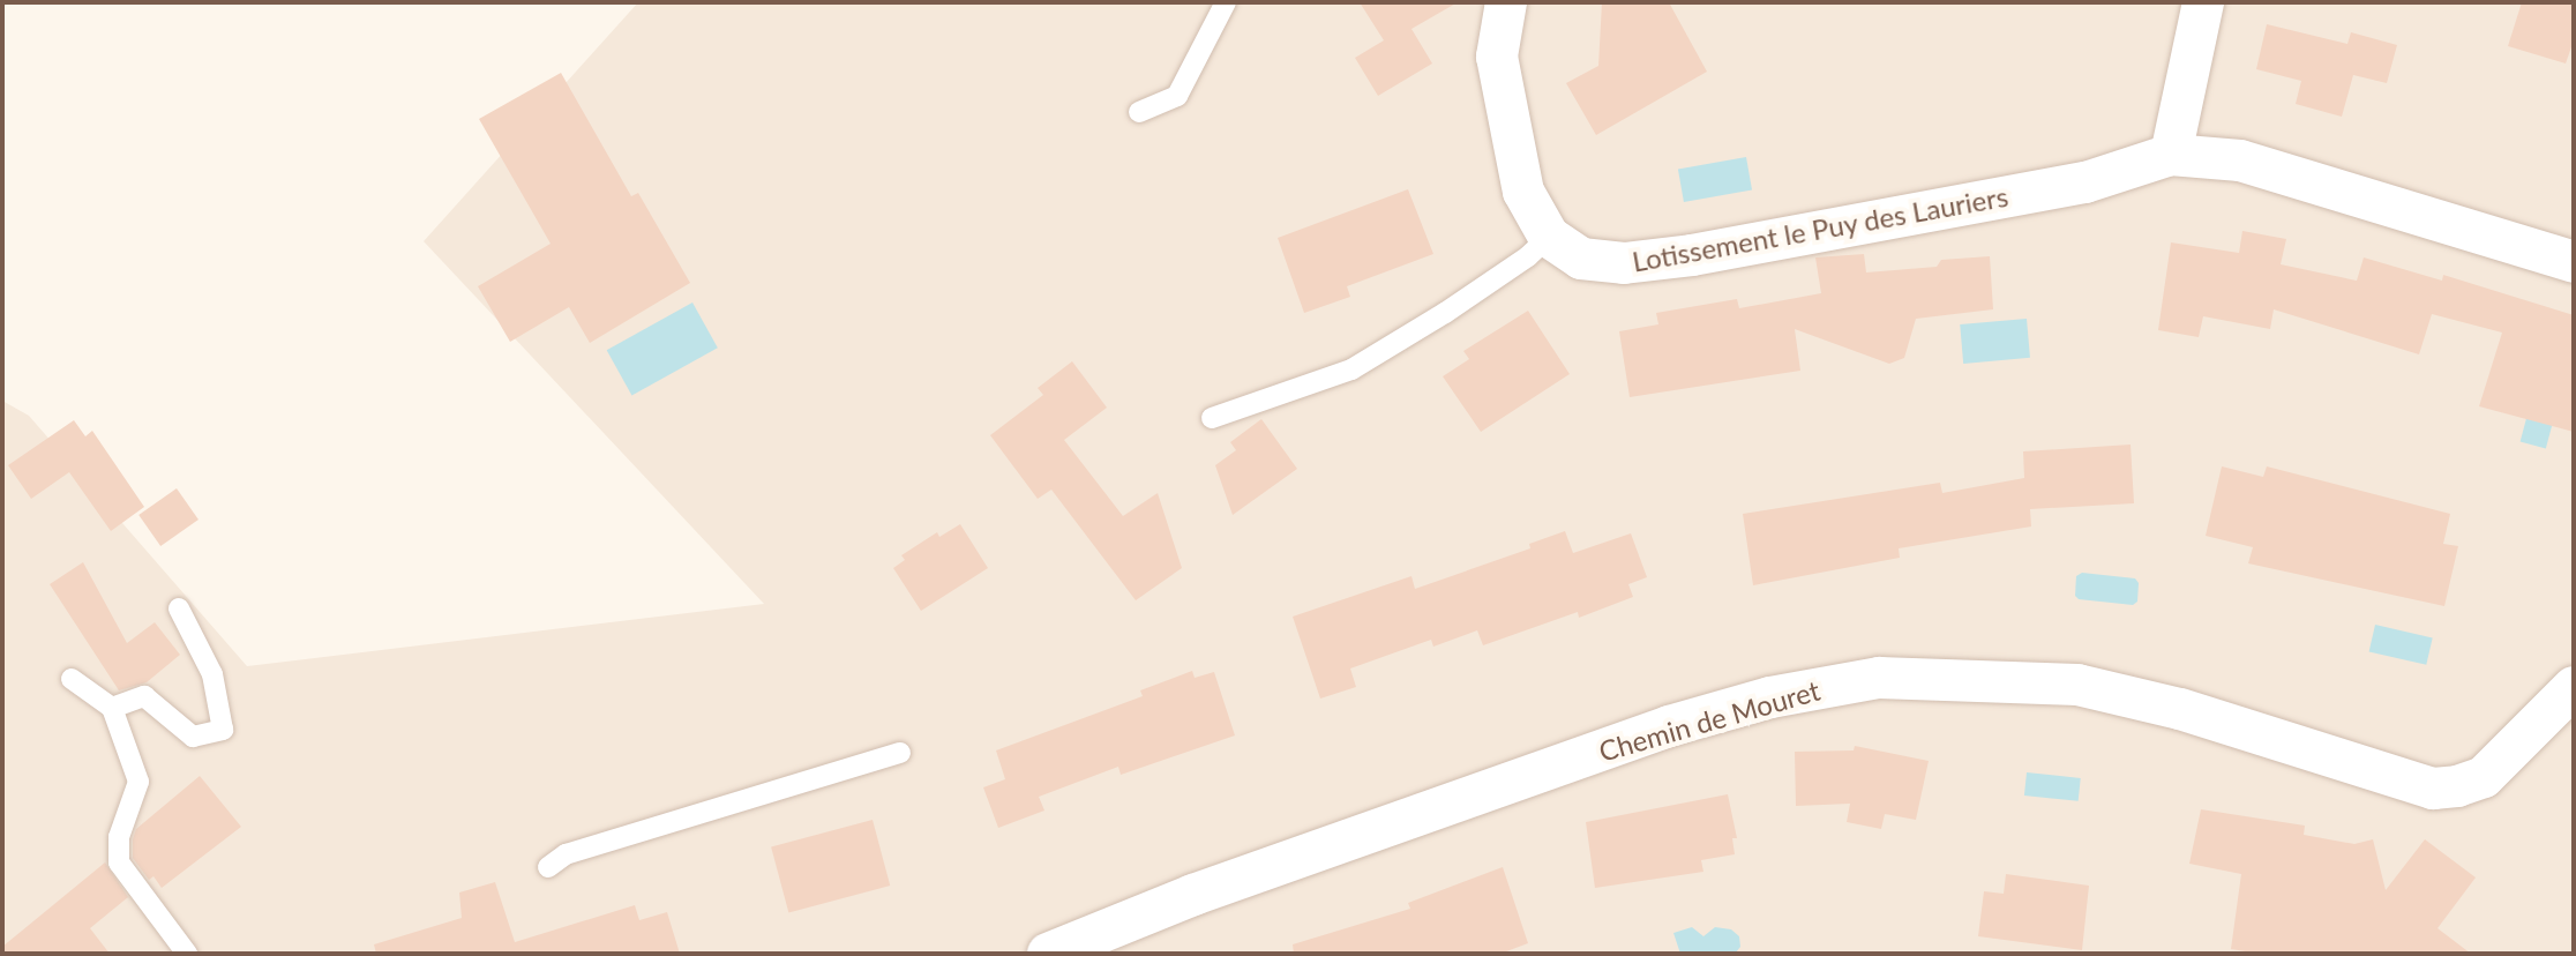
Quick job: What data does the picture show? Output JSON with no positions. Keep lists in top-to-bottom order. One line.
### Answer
{"streets":{"street":["Lotissement le Puy des Lauriers","Chemin de Mouret"]}}
